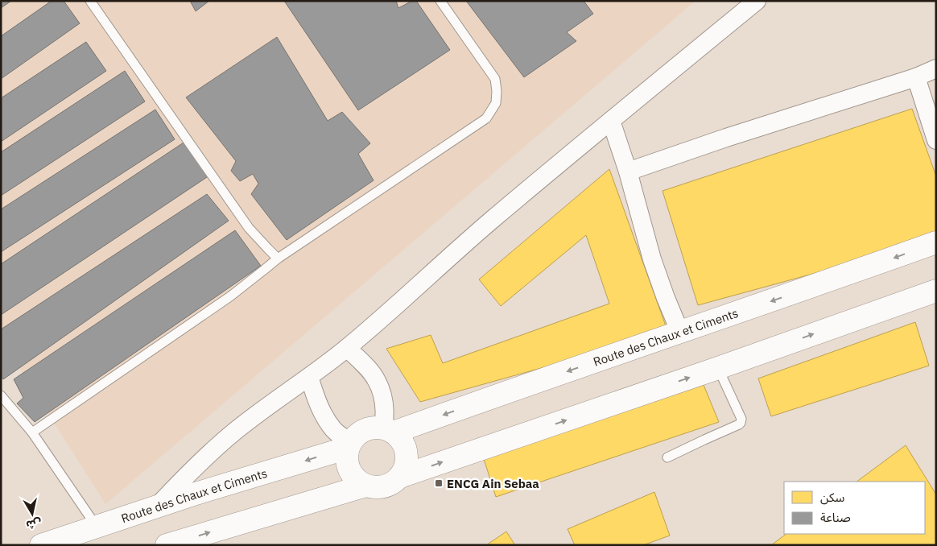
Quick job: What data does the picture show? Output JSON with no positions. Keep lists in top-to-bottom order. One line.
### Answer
{"streets":{"street":["Route des Chaux et Ciments"]},"places":{"transit":["ENCG Ain Sebaa"]},"legend":["سكن","صناعة"],"north":"bottom"}
